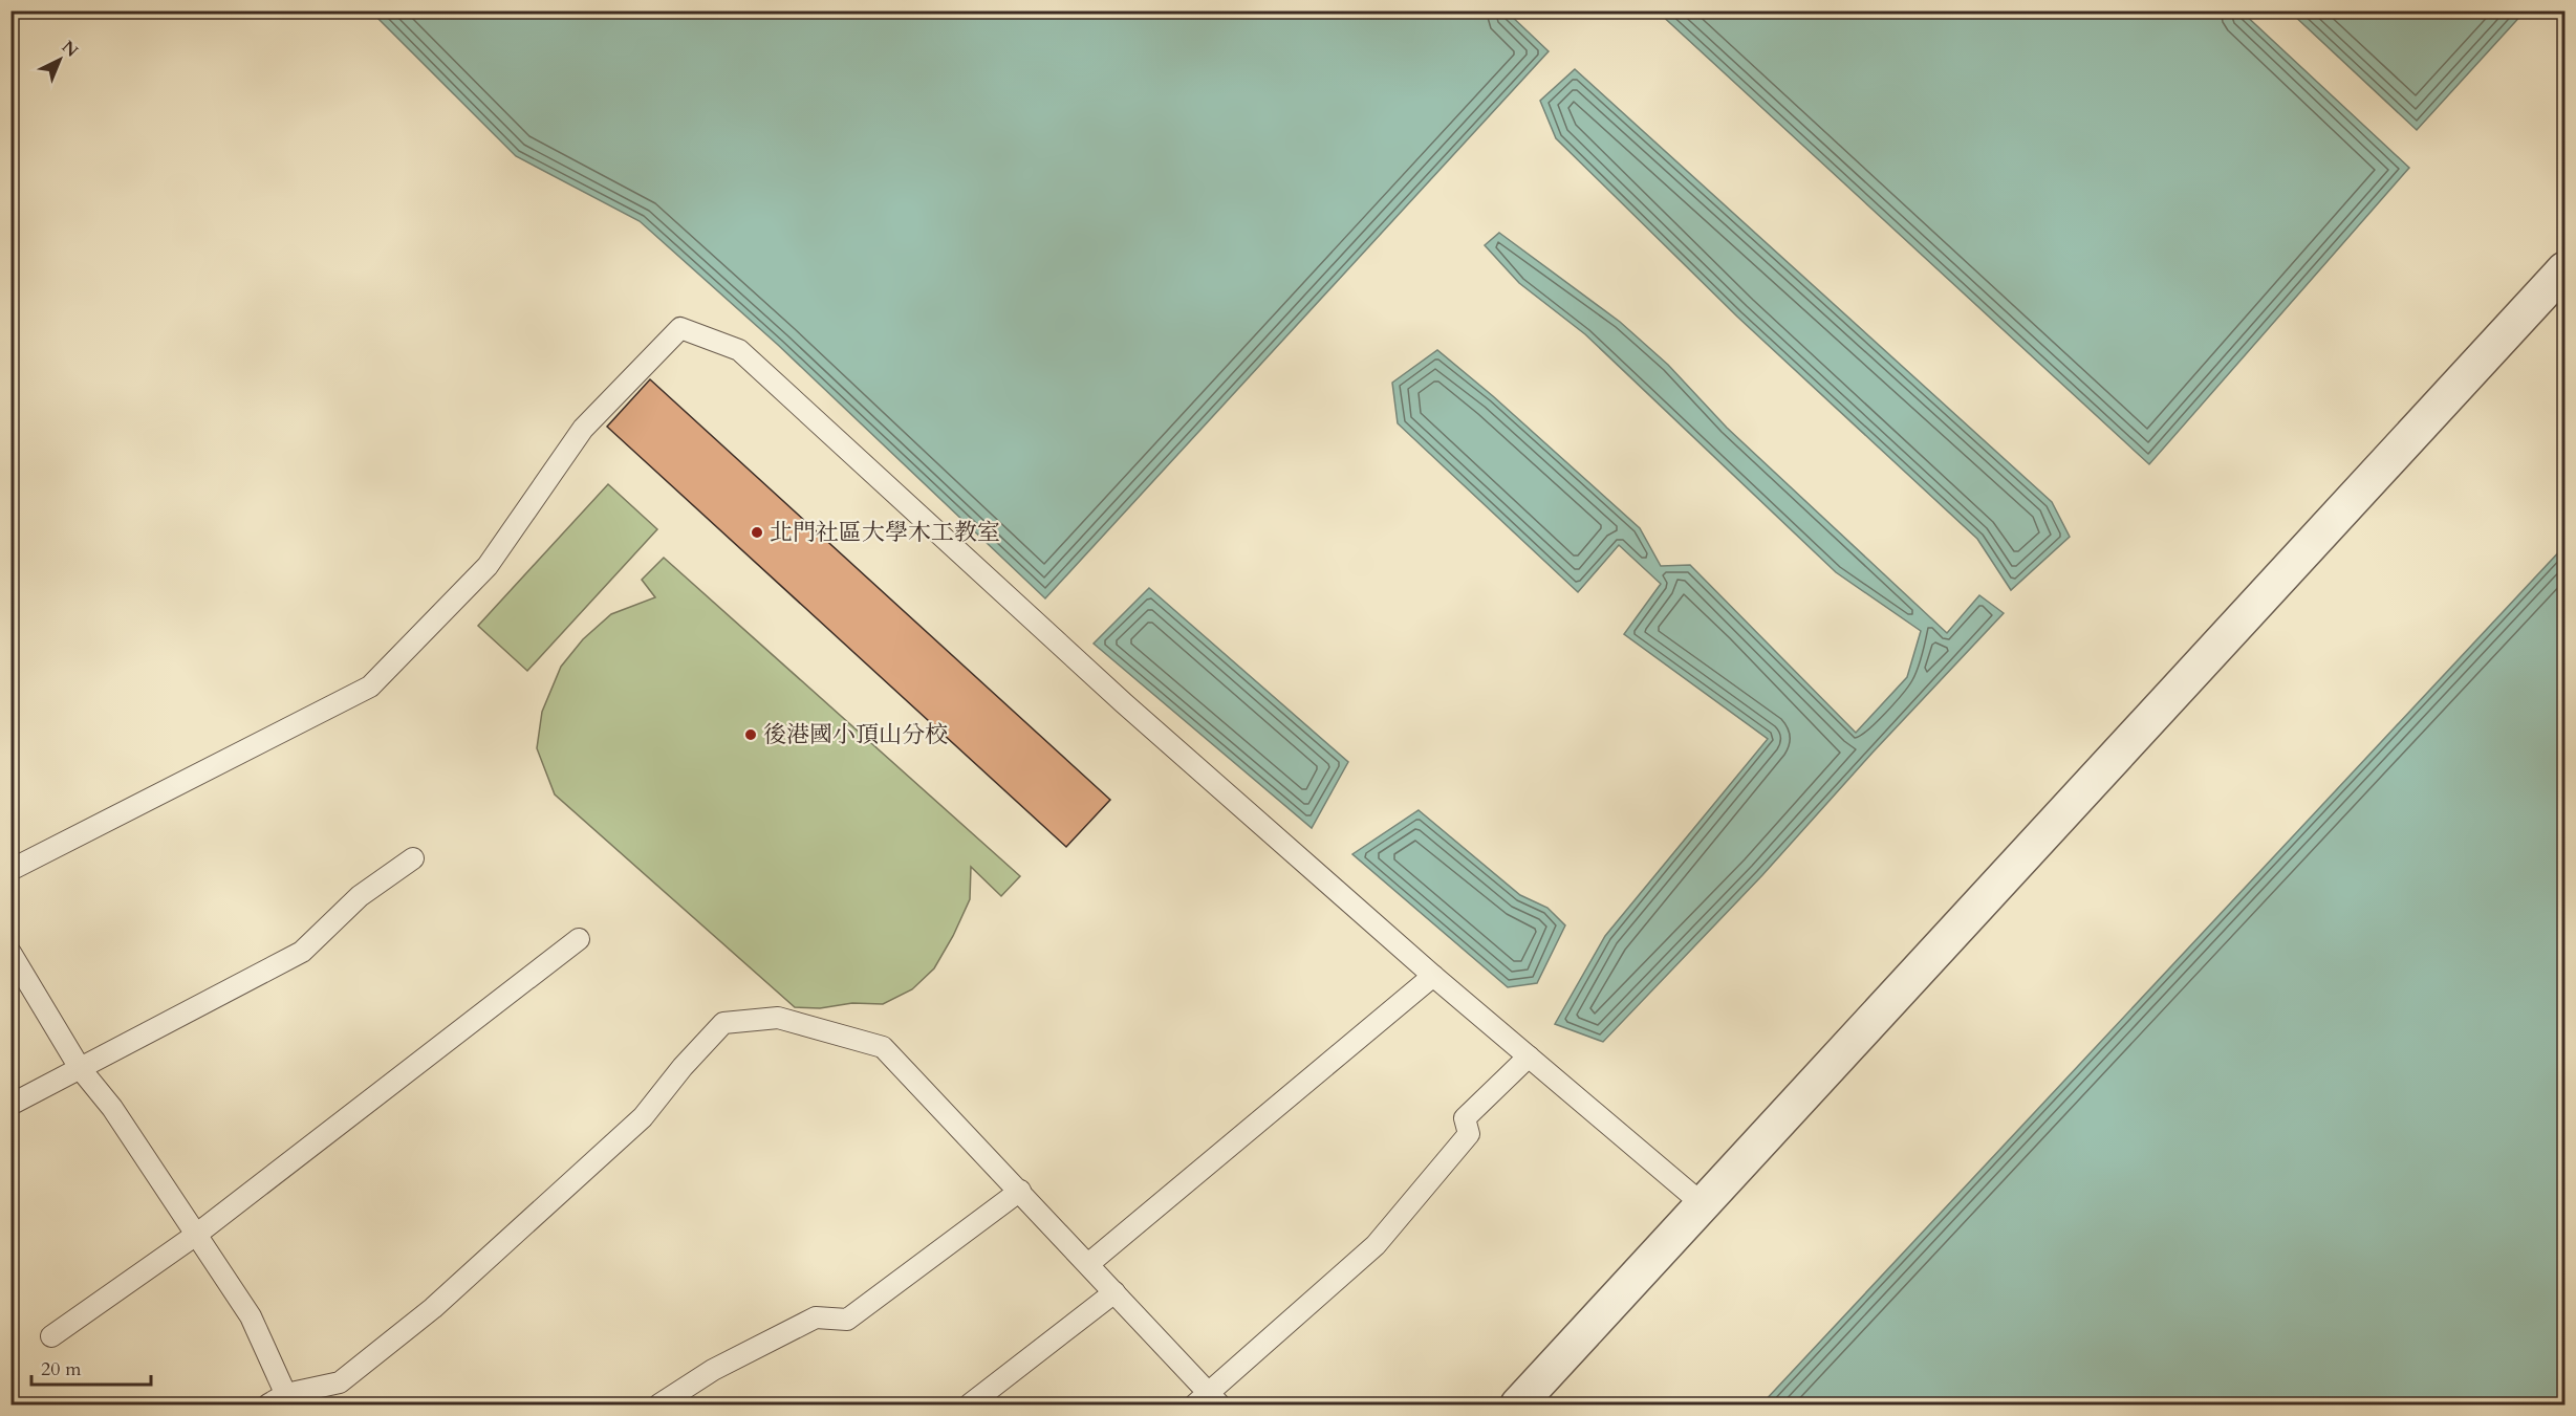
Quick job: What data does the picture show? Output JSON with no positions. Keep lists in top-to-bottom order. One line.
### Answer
{"places":["北門社區大學木工教室","後港國小頂山分校"],"scale_bar":"20 m","north":"top right"}
